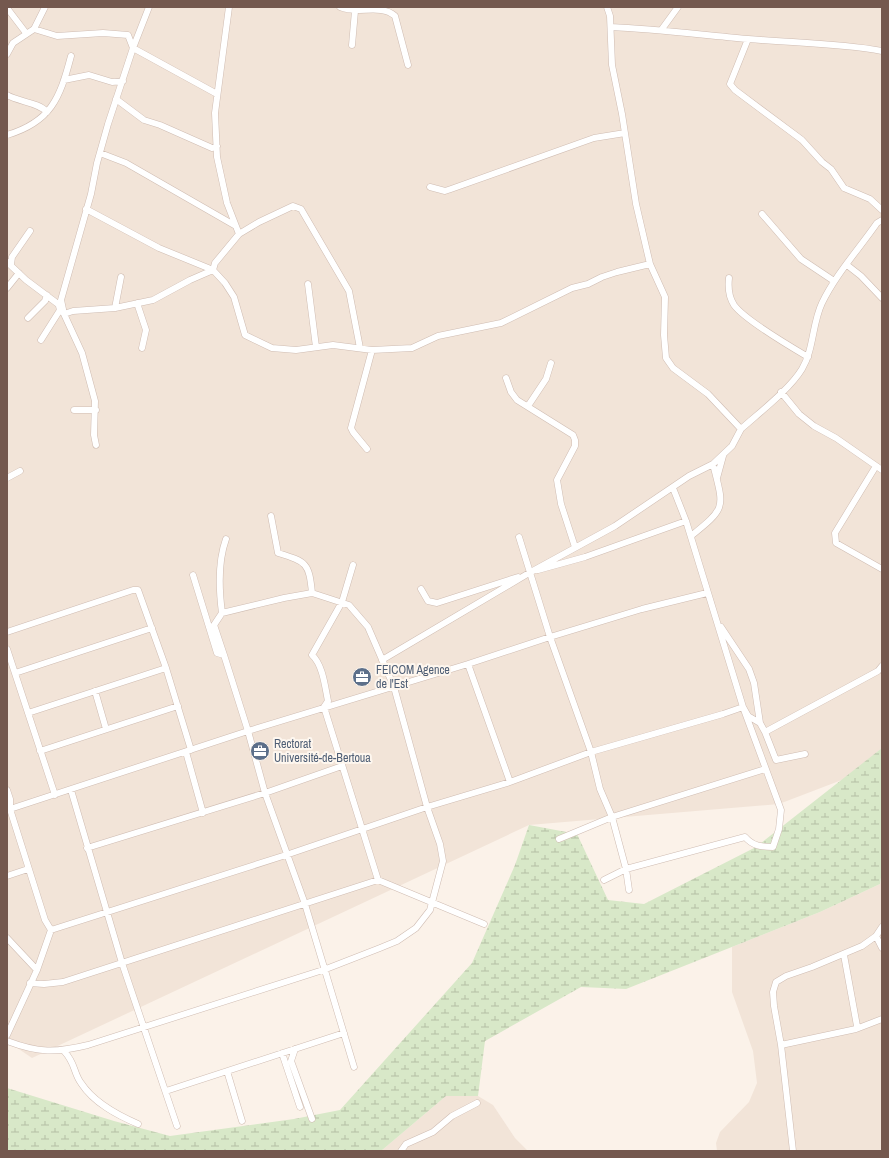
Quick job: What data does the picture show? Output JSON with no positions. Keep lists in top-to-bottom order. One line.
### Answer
{"places":{"office":["FEICOM Agence de l'Est","Rectorat Université-de-Bertoua"]}}
